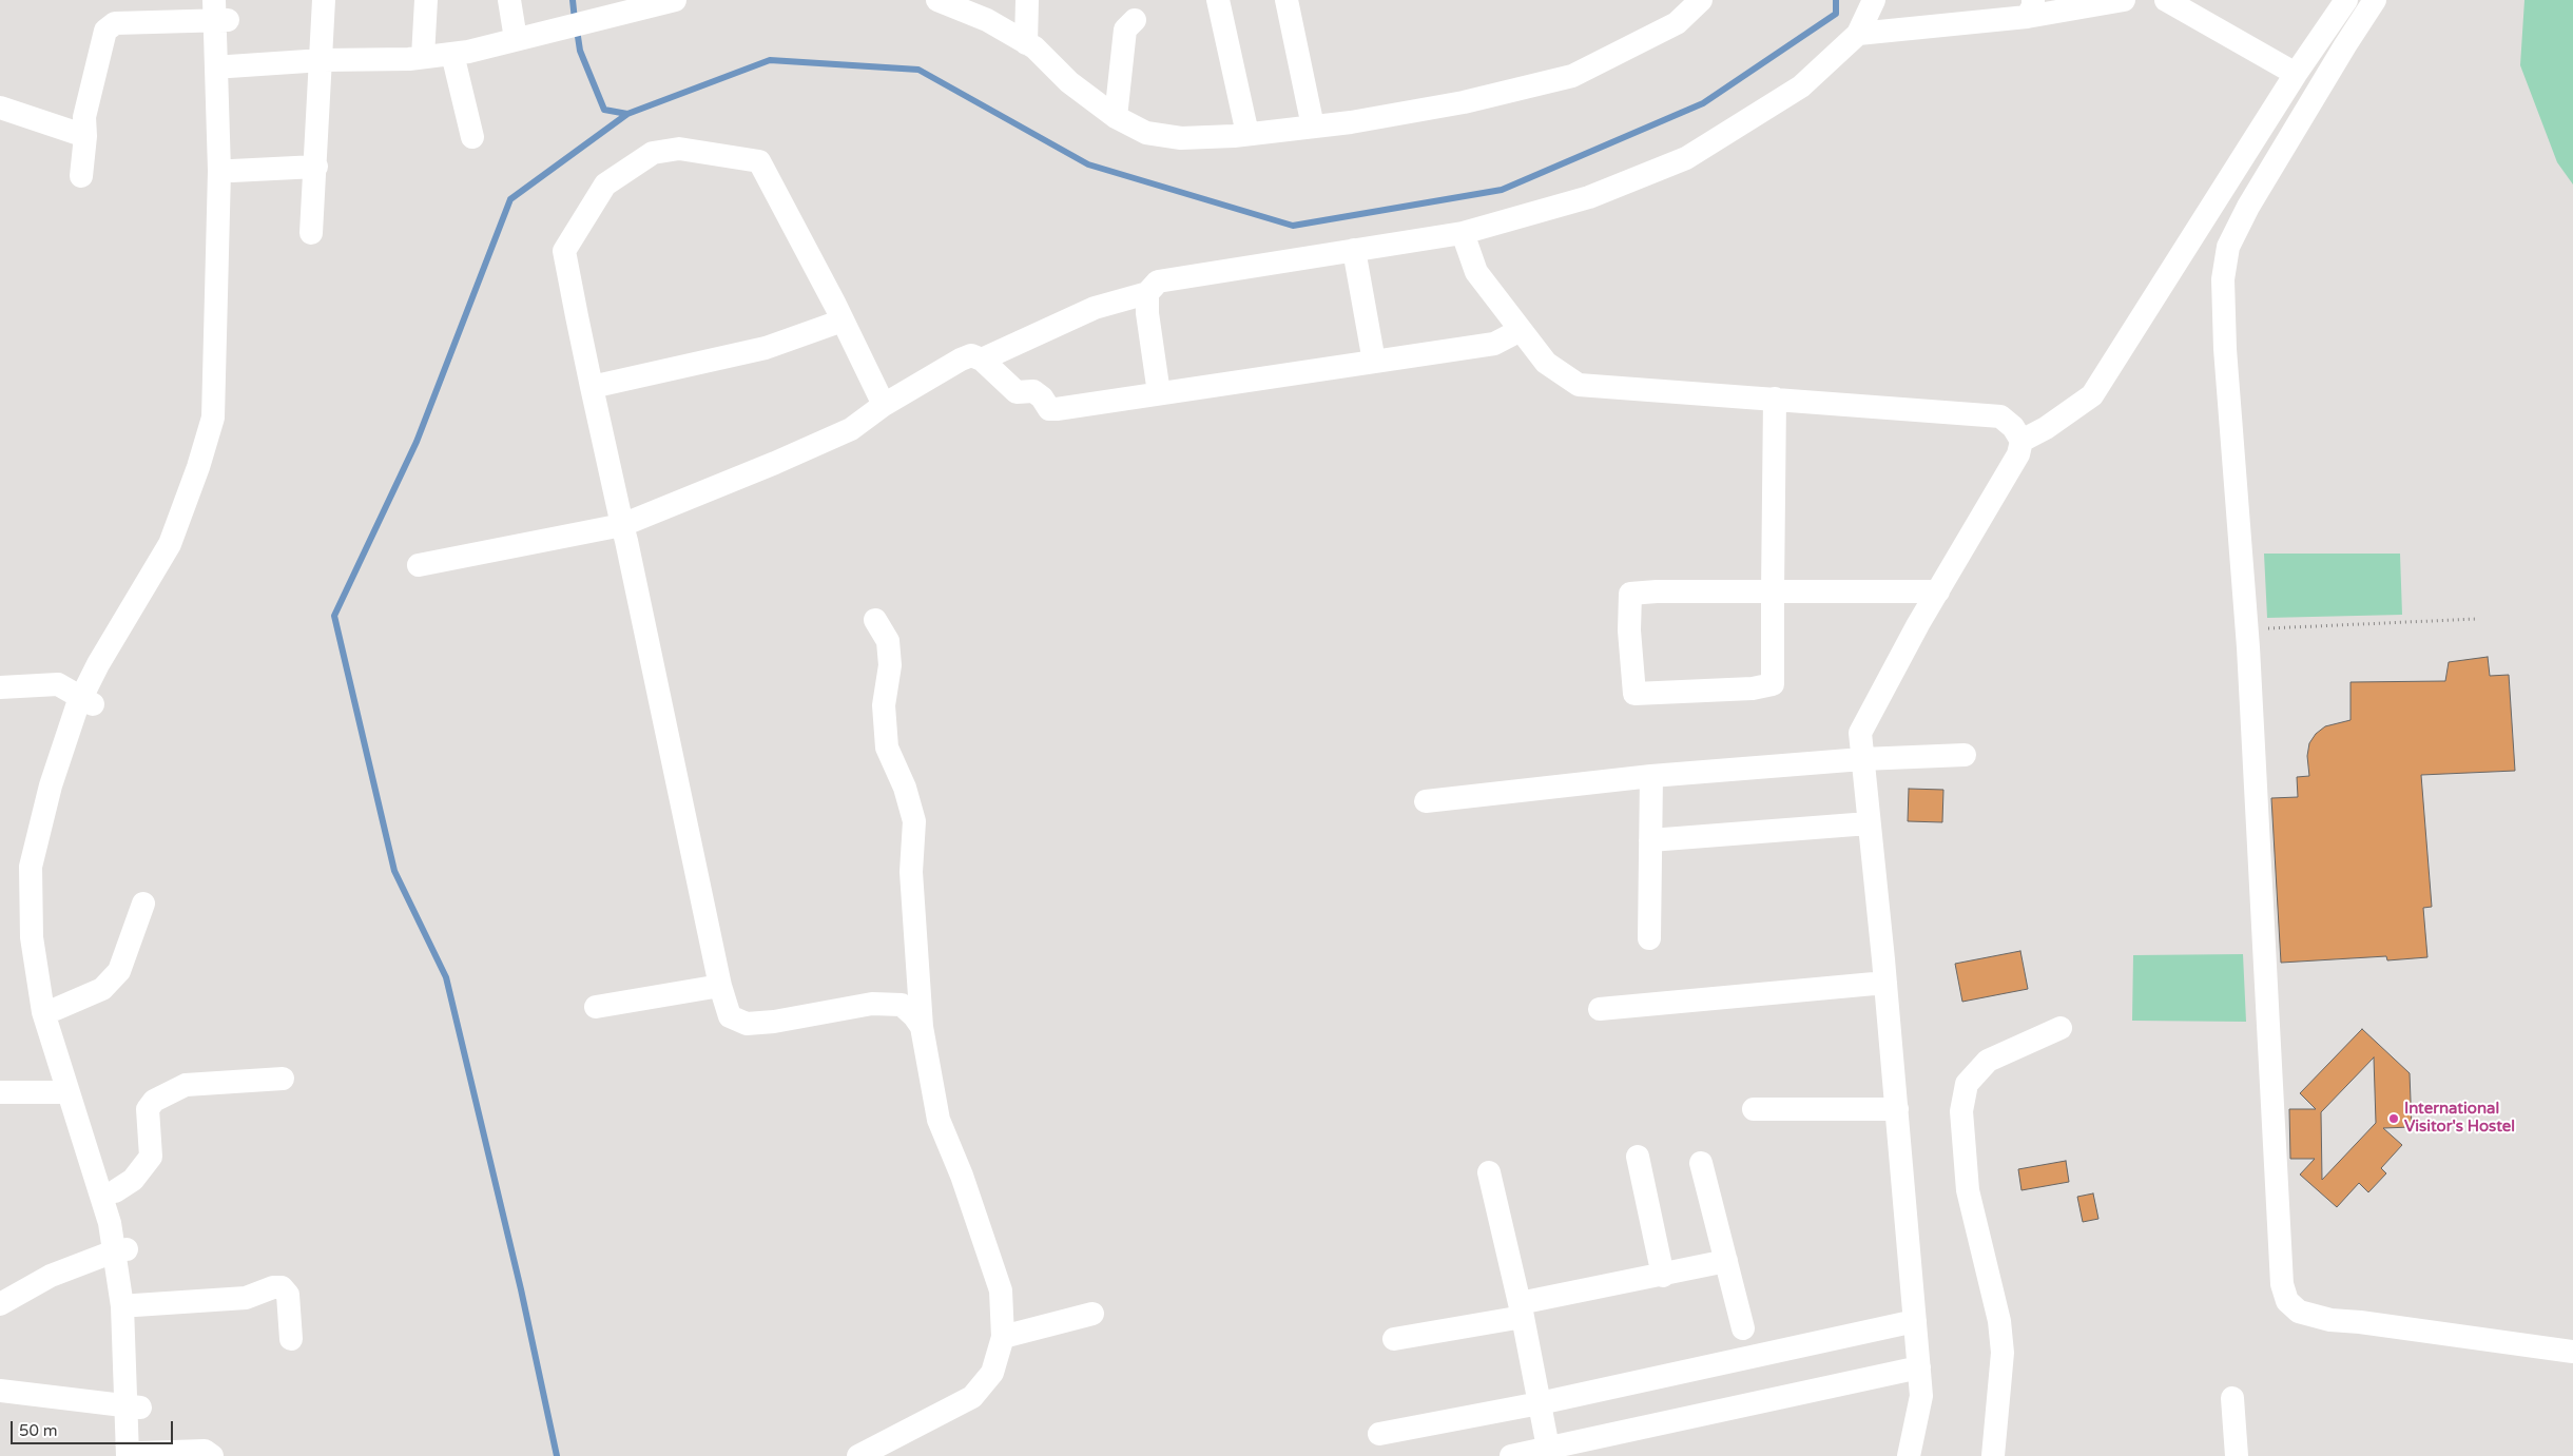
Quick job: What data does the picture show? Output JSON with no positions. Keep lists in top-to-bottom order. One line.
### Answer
{"places":["International Visitor's Hostel"],"scale_bar":"50 m"}
